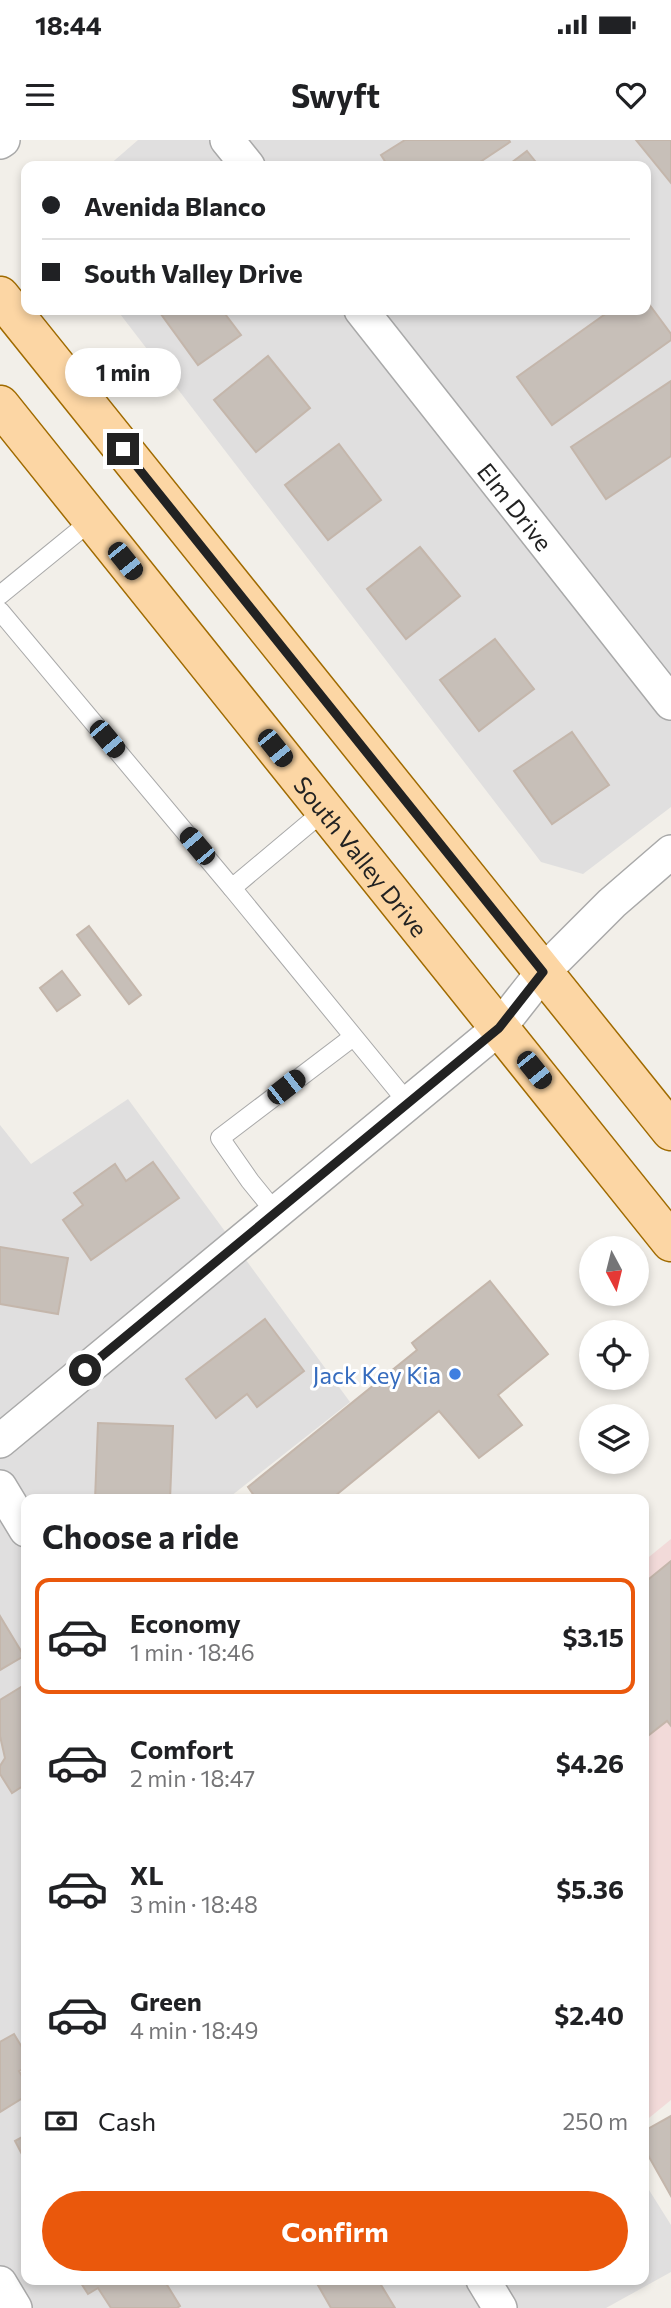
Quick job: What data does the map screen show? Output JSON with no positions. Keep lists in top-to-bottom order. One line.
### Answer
{"streets":{"main road":["South Valley Drive"],"street":["Elm Drive"]},"places":["Jack Key Kia"],"north":"bottom","page":{"status":"18:44","header":"Swyft","banner":["Avenida Blanco","South Valley Drive"],"bubble":"1 min","heading":"Choose a ride","list":[{"name":"Economy","note":"1 min · 18:46","value":"$3.15"},{"name":"Comfort","note":"2 min · 18:47","value":"$4.26"},{"name":"XL","note":"3 min · 18:48","value":"$5.36"},{"name":"Green","note":"4 min · 18:49","value":"$2.40"}],"pay":["Cash","250 m"],"buttons":"Confirm"}}
